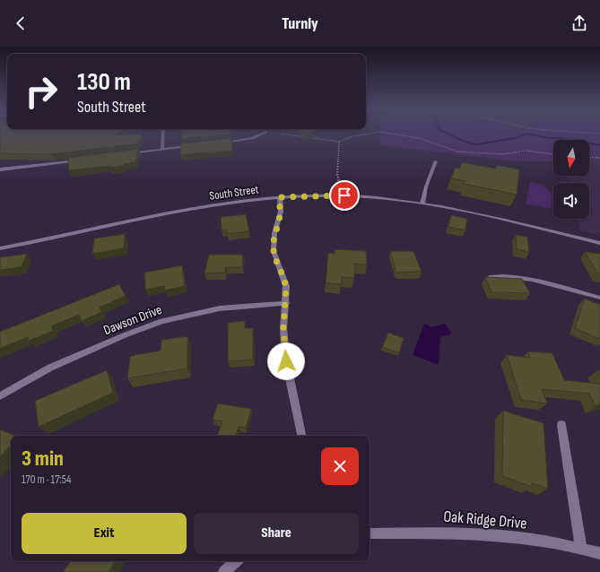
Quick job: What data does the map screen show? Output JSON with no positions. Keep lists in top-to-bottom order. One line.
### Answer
{"streets":{"street":["South Street","Dawson Drive","Oak Ridge Drive"]},"north":"bottom","page":{"header":"Turnly","turn":["130 m","South Street"],"heading":["3 min","170 m · 17:54"],"buttons":["Exit","Share"]}}
